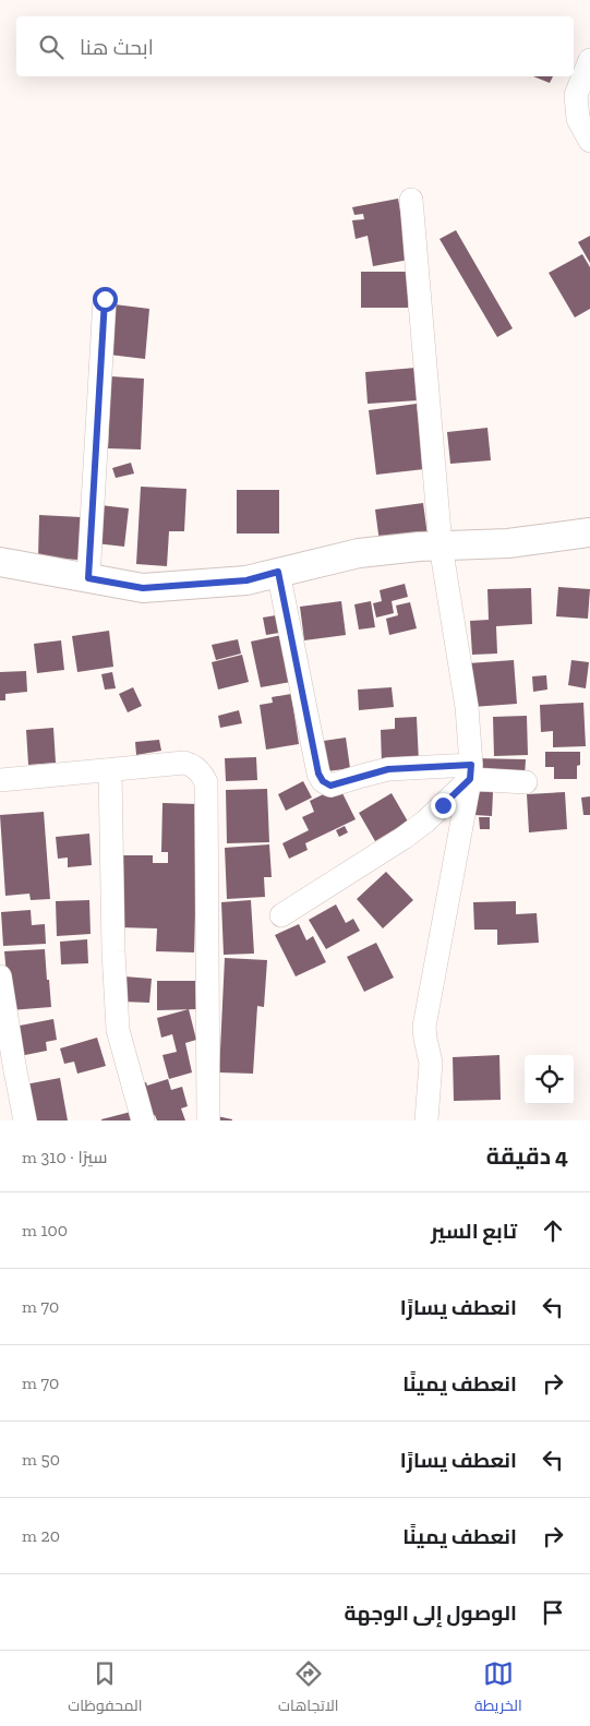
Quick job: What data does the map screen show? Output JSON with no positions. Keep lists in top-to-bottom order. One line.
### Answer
{"page":{"search":"ابحث هنا","heading":["4 دقيقة","سيرًا · 310 m"],"list":[["تابع السير","100 m"],["انعطف يسارًا","70 m"],["انعطف يمينًا","70 m"],["انعطف يسارًا","50 m"],["انعطف يمينًا","20 m"],"الوصول إلى الوجهة"],"nav":["الخريطة","الاتجاهات","المحفوظات"]}}
